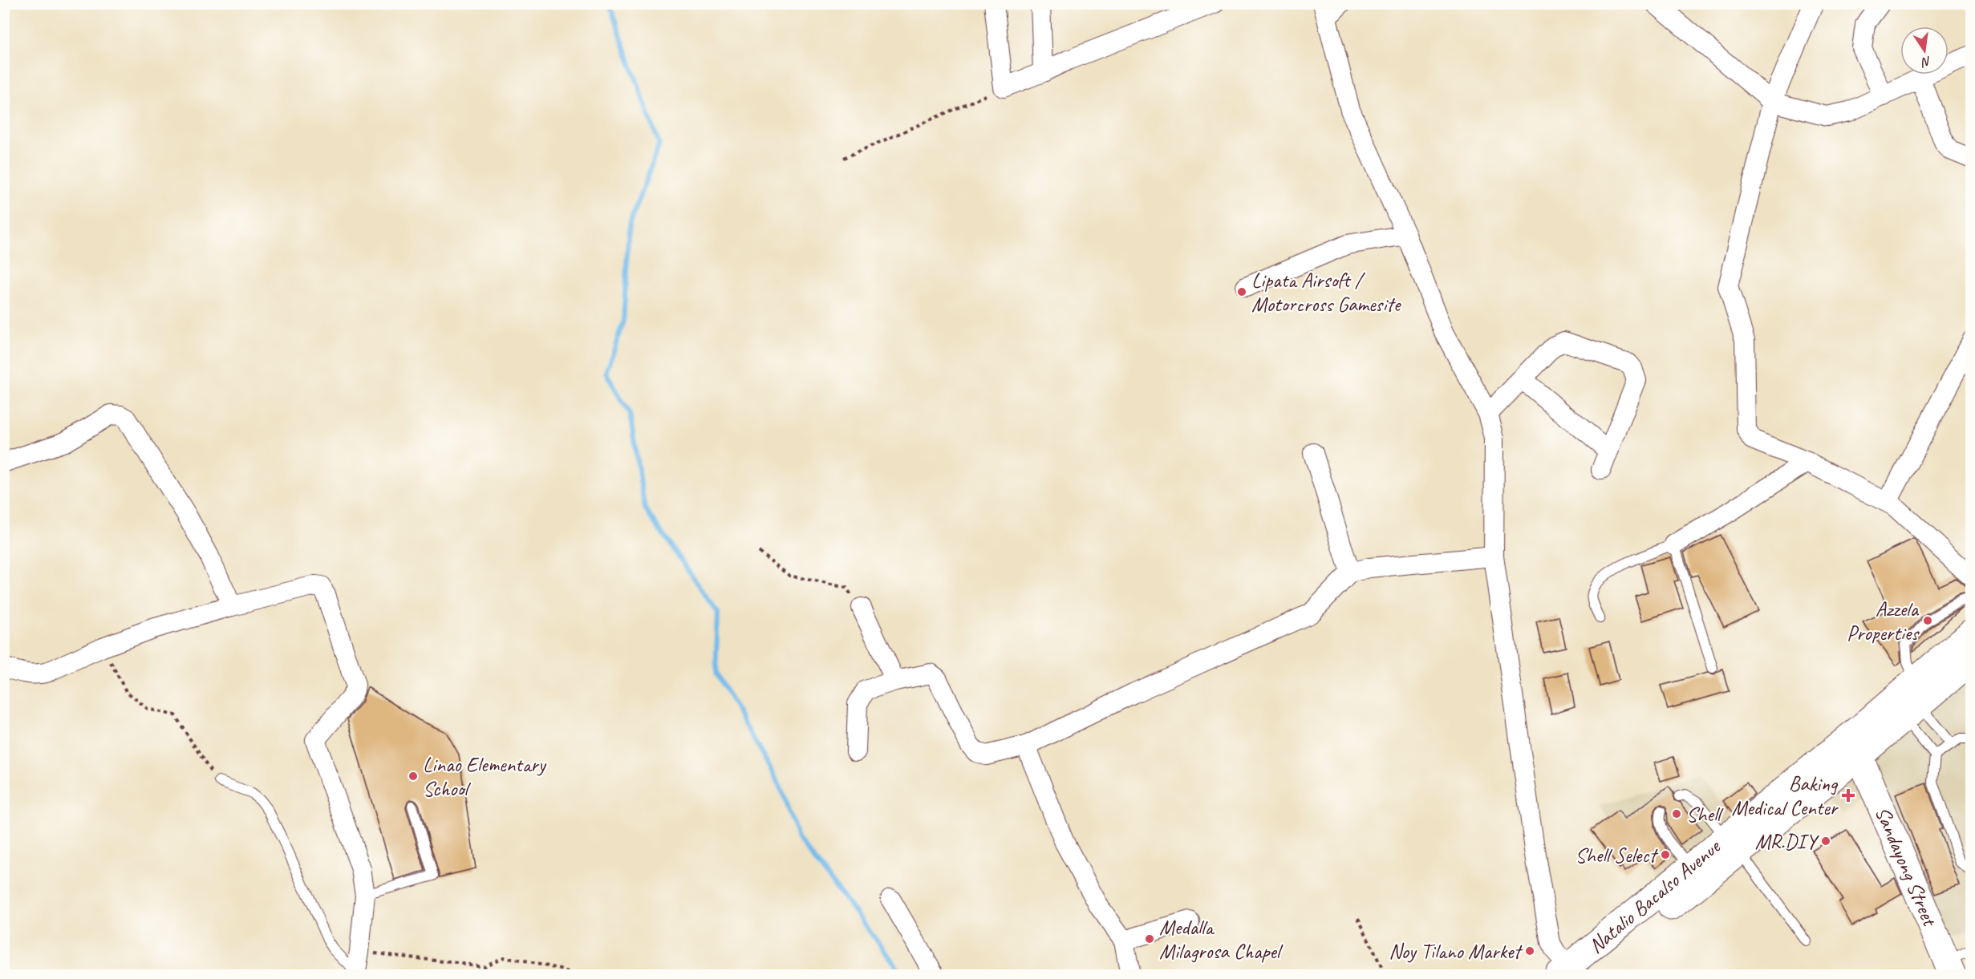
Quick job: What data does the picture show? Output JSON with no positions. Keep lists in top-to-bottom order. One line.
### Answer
{"streets":{"main road":["Sandayong Street","Natalio Bacalso Avenue"]},"crossings":[["Sandayong Street","Natalio Bacalso Avenue"]],"places":{"other":["Lipata Airsoft / Motorcross Gamesite","Azzela Properties","Linao Elementary School","Shell","MR.DIY","Shell Select","Medalla Milagrosa Chapel","Noy Tilano Market"],"health":["Baking Medical Center"]},"north":"bottom"}
